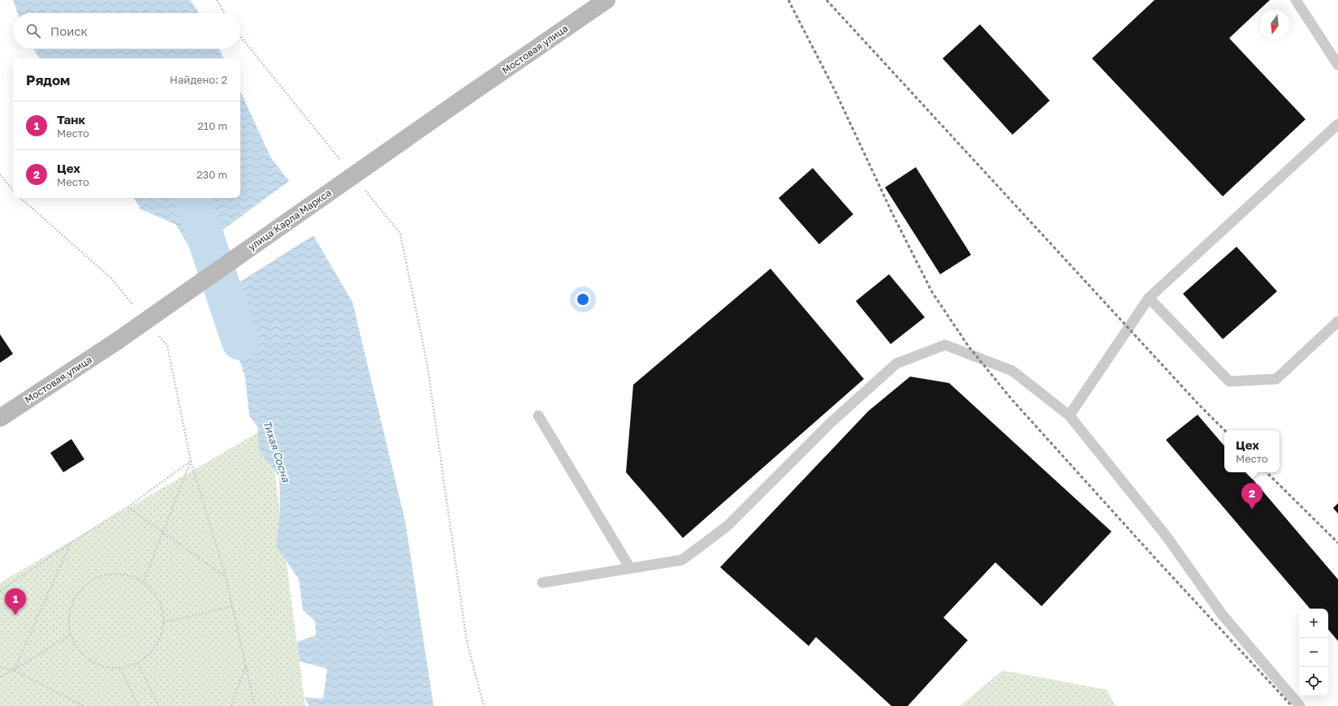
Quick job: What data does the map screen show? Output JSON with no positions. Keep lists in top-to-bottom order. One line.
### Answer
{"streets":{"main road":["Мостовая улица","улица Карла Маркса"]},"crossings":[["Мостовая улица","улица Карла Маркса"]],"water":["Тихая Сосна"],"north":"bottom","page":{"search":"Поиск","heading":["Рядом","Найдено: 2"],"list":[{"mark":"1","name":"Танк","note":"Место","value":"210 m"},{"mark":"2","name":"Цех","note":"Место","value":"230 m"}],"popup":["Цех","Место"],"pins":["2","1"],"map_buttons":["+","−"]}}
